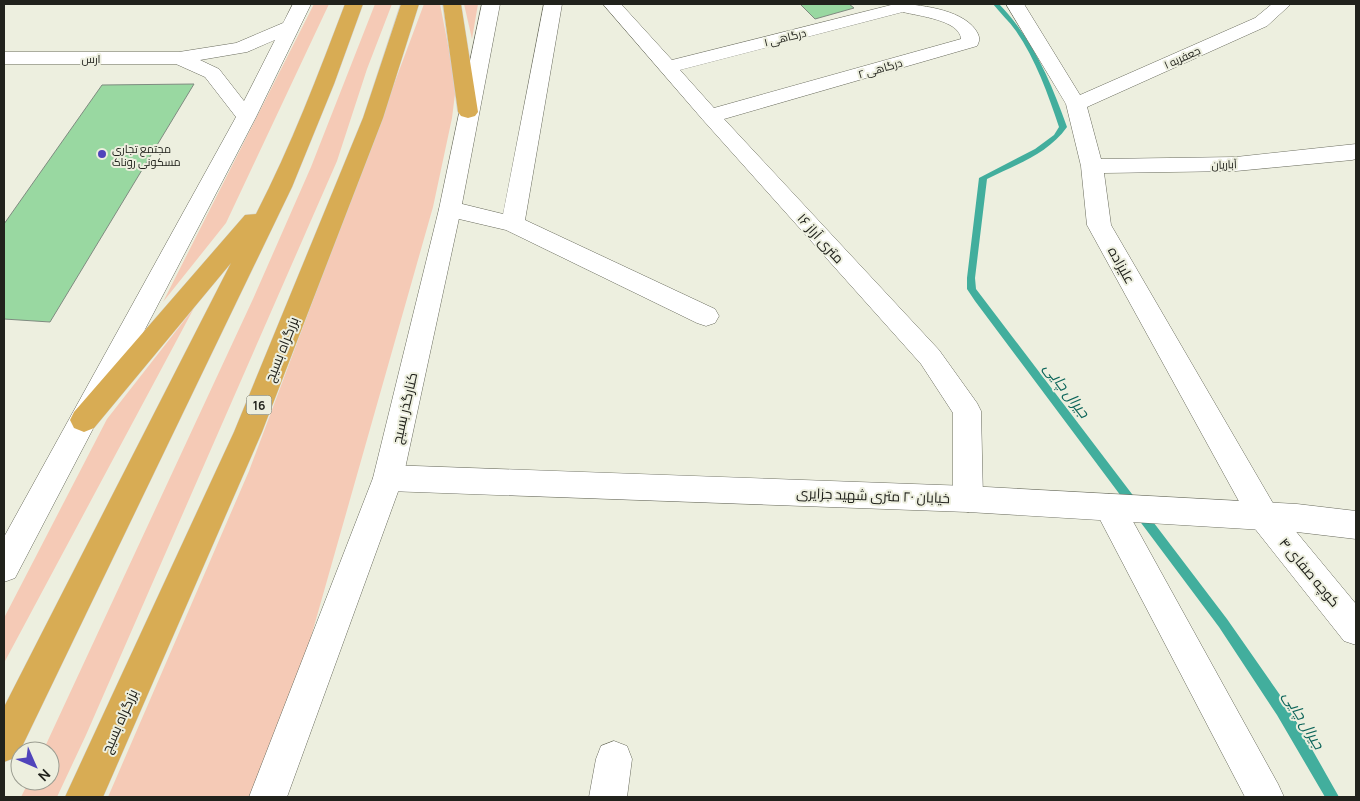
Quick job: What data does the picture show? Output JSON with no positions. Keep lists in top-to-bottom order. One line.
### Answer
{"streets":{"highway":["بزرگراه بسیج","16"],"street":["درگاهی ۱","جعفریه ۱","ارس","درگاهی ۲","آباریان","۱۶ متری آراز","علیزاده","کنارگذر بسیج","خیابان ۲۰ متری شهید جزایری","کوچه صفای ۴"]},"crossings":[["درگاهی ۱","درگاهی ۲"],["درگاهی ۱","۱۶ متری آراز"],["جعفریه ۱","علیزاده"],["درگاهی ۲","۱۶ متری آراز"],["آباریان","علیزاده"],["۱۶ متری آراز","خیابان ۲۰ متری شهید جزایری"],["علیزاده","خیابان ۲۰ متری شهید جزایری"],["علیزاده","کوچه صفای ۴"],["کنارگذر بسیج","خیابان ۲۰ متری شهید جزایری"],["خیابان ۲۰ متری شهید جزایری","کوچه صفای ۴"]],"water":["جیرال چایی"],"places":["مجتمع تجاری مسکونی روناک"],"north":"bottom right"}
